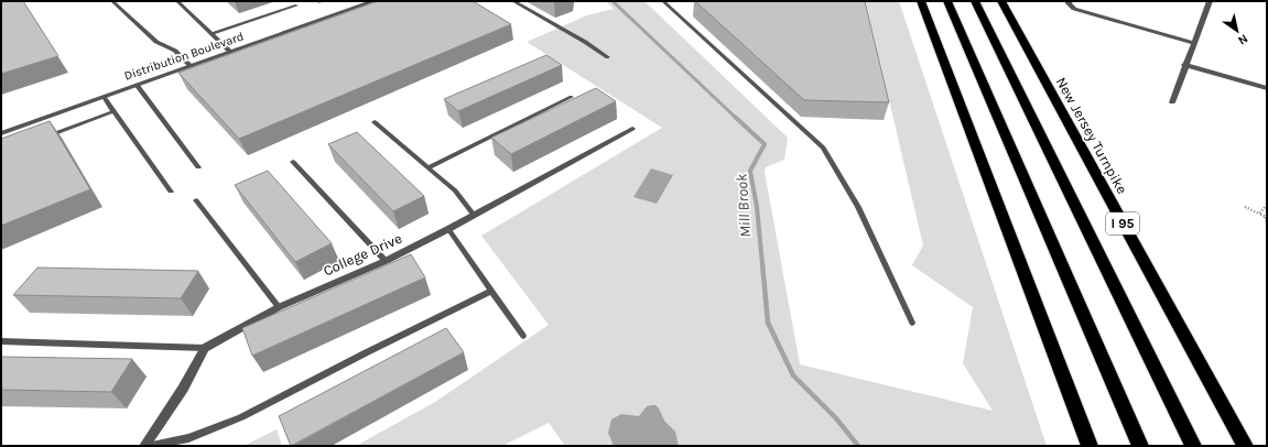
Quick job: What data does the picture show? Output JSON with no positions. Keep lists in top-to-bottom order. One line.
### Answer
{"streets":{"highway":["New Jersey Turnpike","I 95"],"street":["Distribution Boulevard","College Drive"]},"water":["Mill Brook"],"north":"bottom right"}
